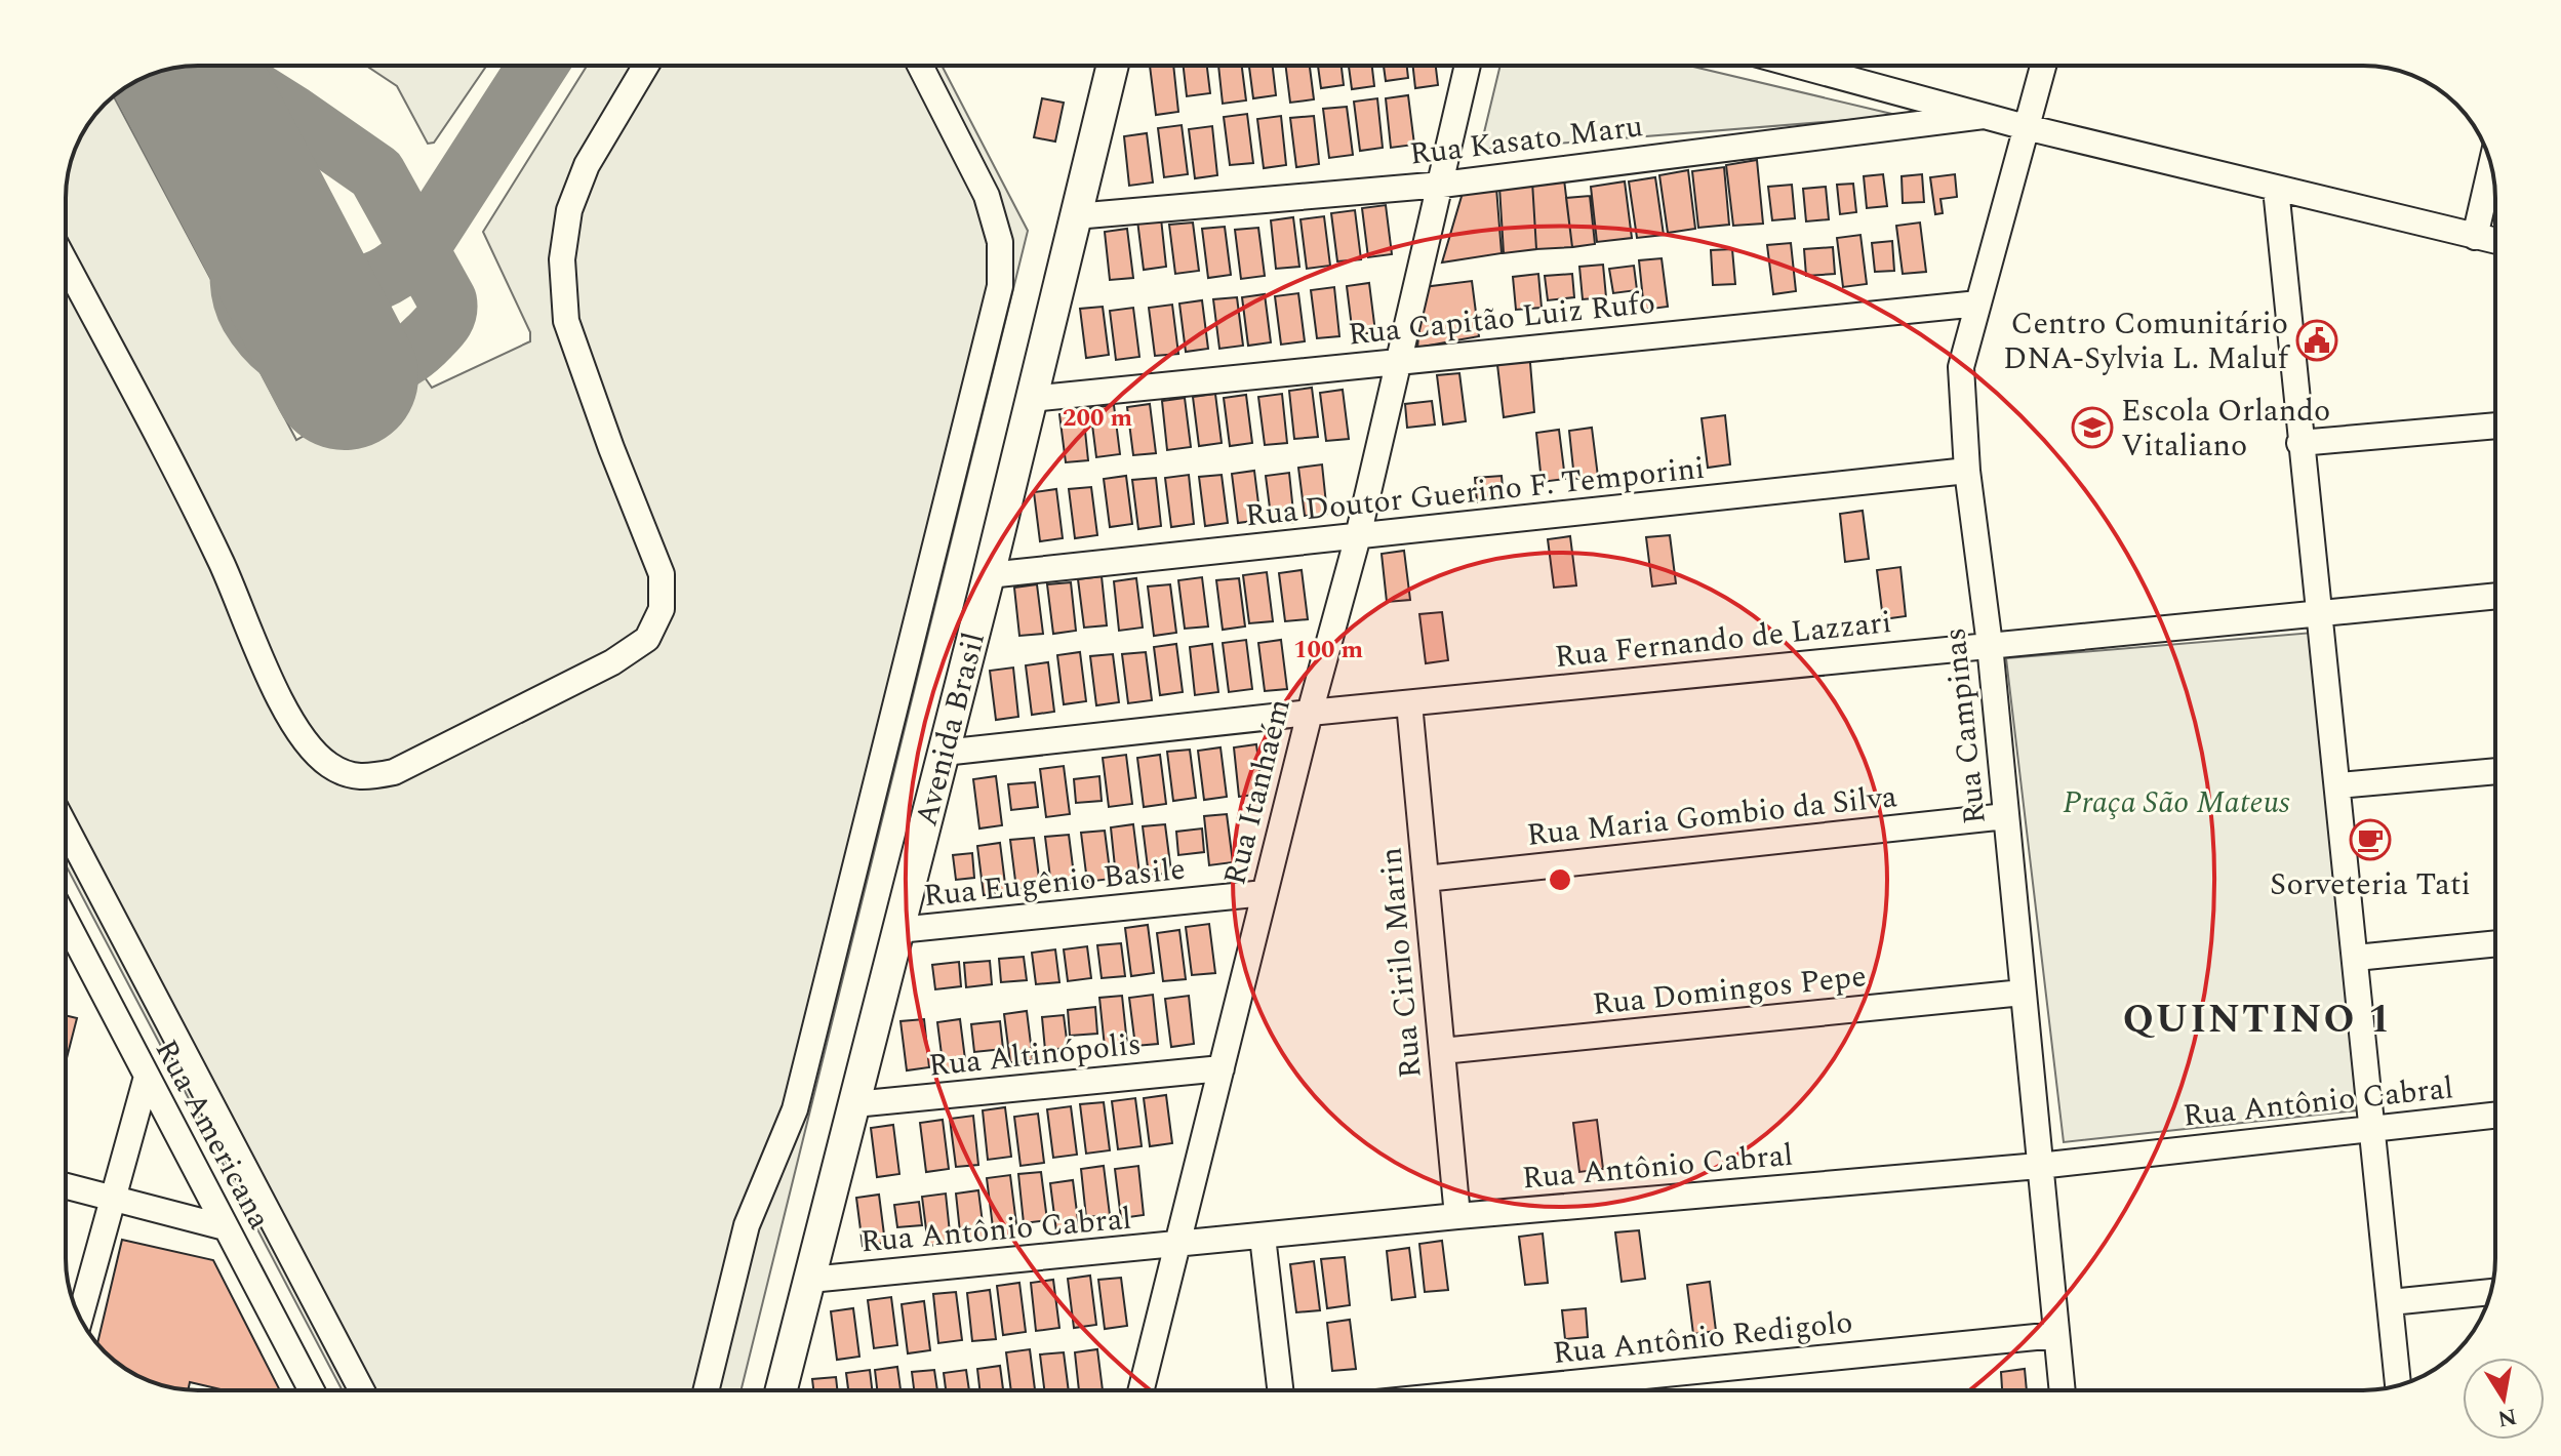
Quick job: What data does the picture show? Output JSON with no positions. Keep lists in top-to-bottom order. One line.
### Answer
{"streets":{"main road":["Avenida Brasil"],"street":["Rua Kasato Maru","Rua Capitão Luiz Rufo","Rua Doutor Guerino F. Temporini","Rua Fernando de Lazzari","Rua Campinas","Rua Itanhaém","Rua Maria Gombio da Silva","Rua Eugênio Basile","Rua Cirilo Marin","Rua Domingos Pepe","Rua Altinópolis","Rua Antônio Cabral","Rua Americana","Rua Antônio Redigolo"]},"crossings":[["Rua Kasato Maru","Avenida Brasil"],["Rua Kasato Maru","Rua Itanhaém"],["Rua Capitão Luiz Rufo","Rua Campinas"],["Rua Capitão Luiz Rufo","Avenida Brasil"],["Rua Capitão Luiz Rufo","Rua Itanhaém"],["Rua Doutor Guerino F. Temporini","Rua Campinas"],["Rua Doutor Guerino F. Temporini","Avenida Brasil"],["Rua Doutor Guerino F. Temporini","Rua Itanhaém"],["Rua Fernando de Lazzari","Rua Campinas"],["Rua Fernando de Lazzari","Avenida Brasil"],["Rua Fernando de Lazzari","Rua Itanhaém"],["Rua Fernando de Lazzari","Rua Cirilo Marin"],["Rua Campinas","Rua Maria Gombio da Silva"],["Rua Campinas","Rua Domingos Pepe"],["Rua Campinas","Rua Antônio Cabral"],["Rua Campinas","Rua Antônio Redigolo"],["Avenida Brasil","Rua Eugênio Basile"],["Avenida Brasil","Rua Altinópolis"],["Avenida Brasil","Rua Antônio Cabral"],["Rua Itanhaém","Rua Eugênio Basile"],["Rua Itanhaém","Rua Altinópolis"],["Rua Itanhaém","Rua Antônio Cabral"],["Rua Maria Gombio da Silva","Rua Cirilo Marin"],["Rua Cirilo Marin","Rua Domingos Pepe"],["Rua Cirilo Marin","Rua Antônio Cabral"]],"districts":["QUINTINO 1"],"parks":["Praça São Mateus"],"places":{"public building":["Centro Comunitário DNA-Sylvia L. Maluf"],"school or university":["Escola Orlando Vitaliano"],"cafe":["Sorveteria Tati"]},"north":"bottom","rings":["200 m","100 m"]}
